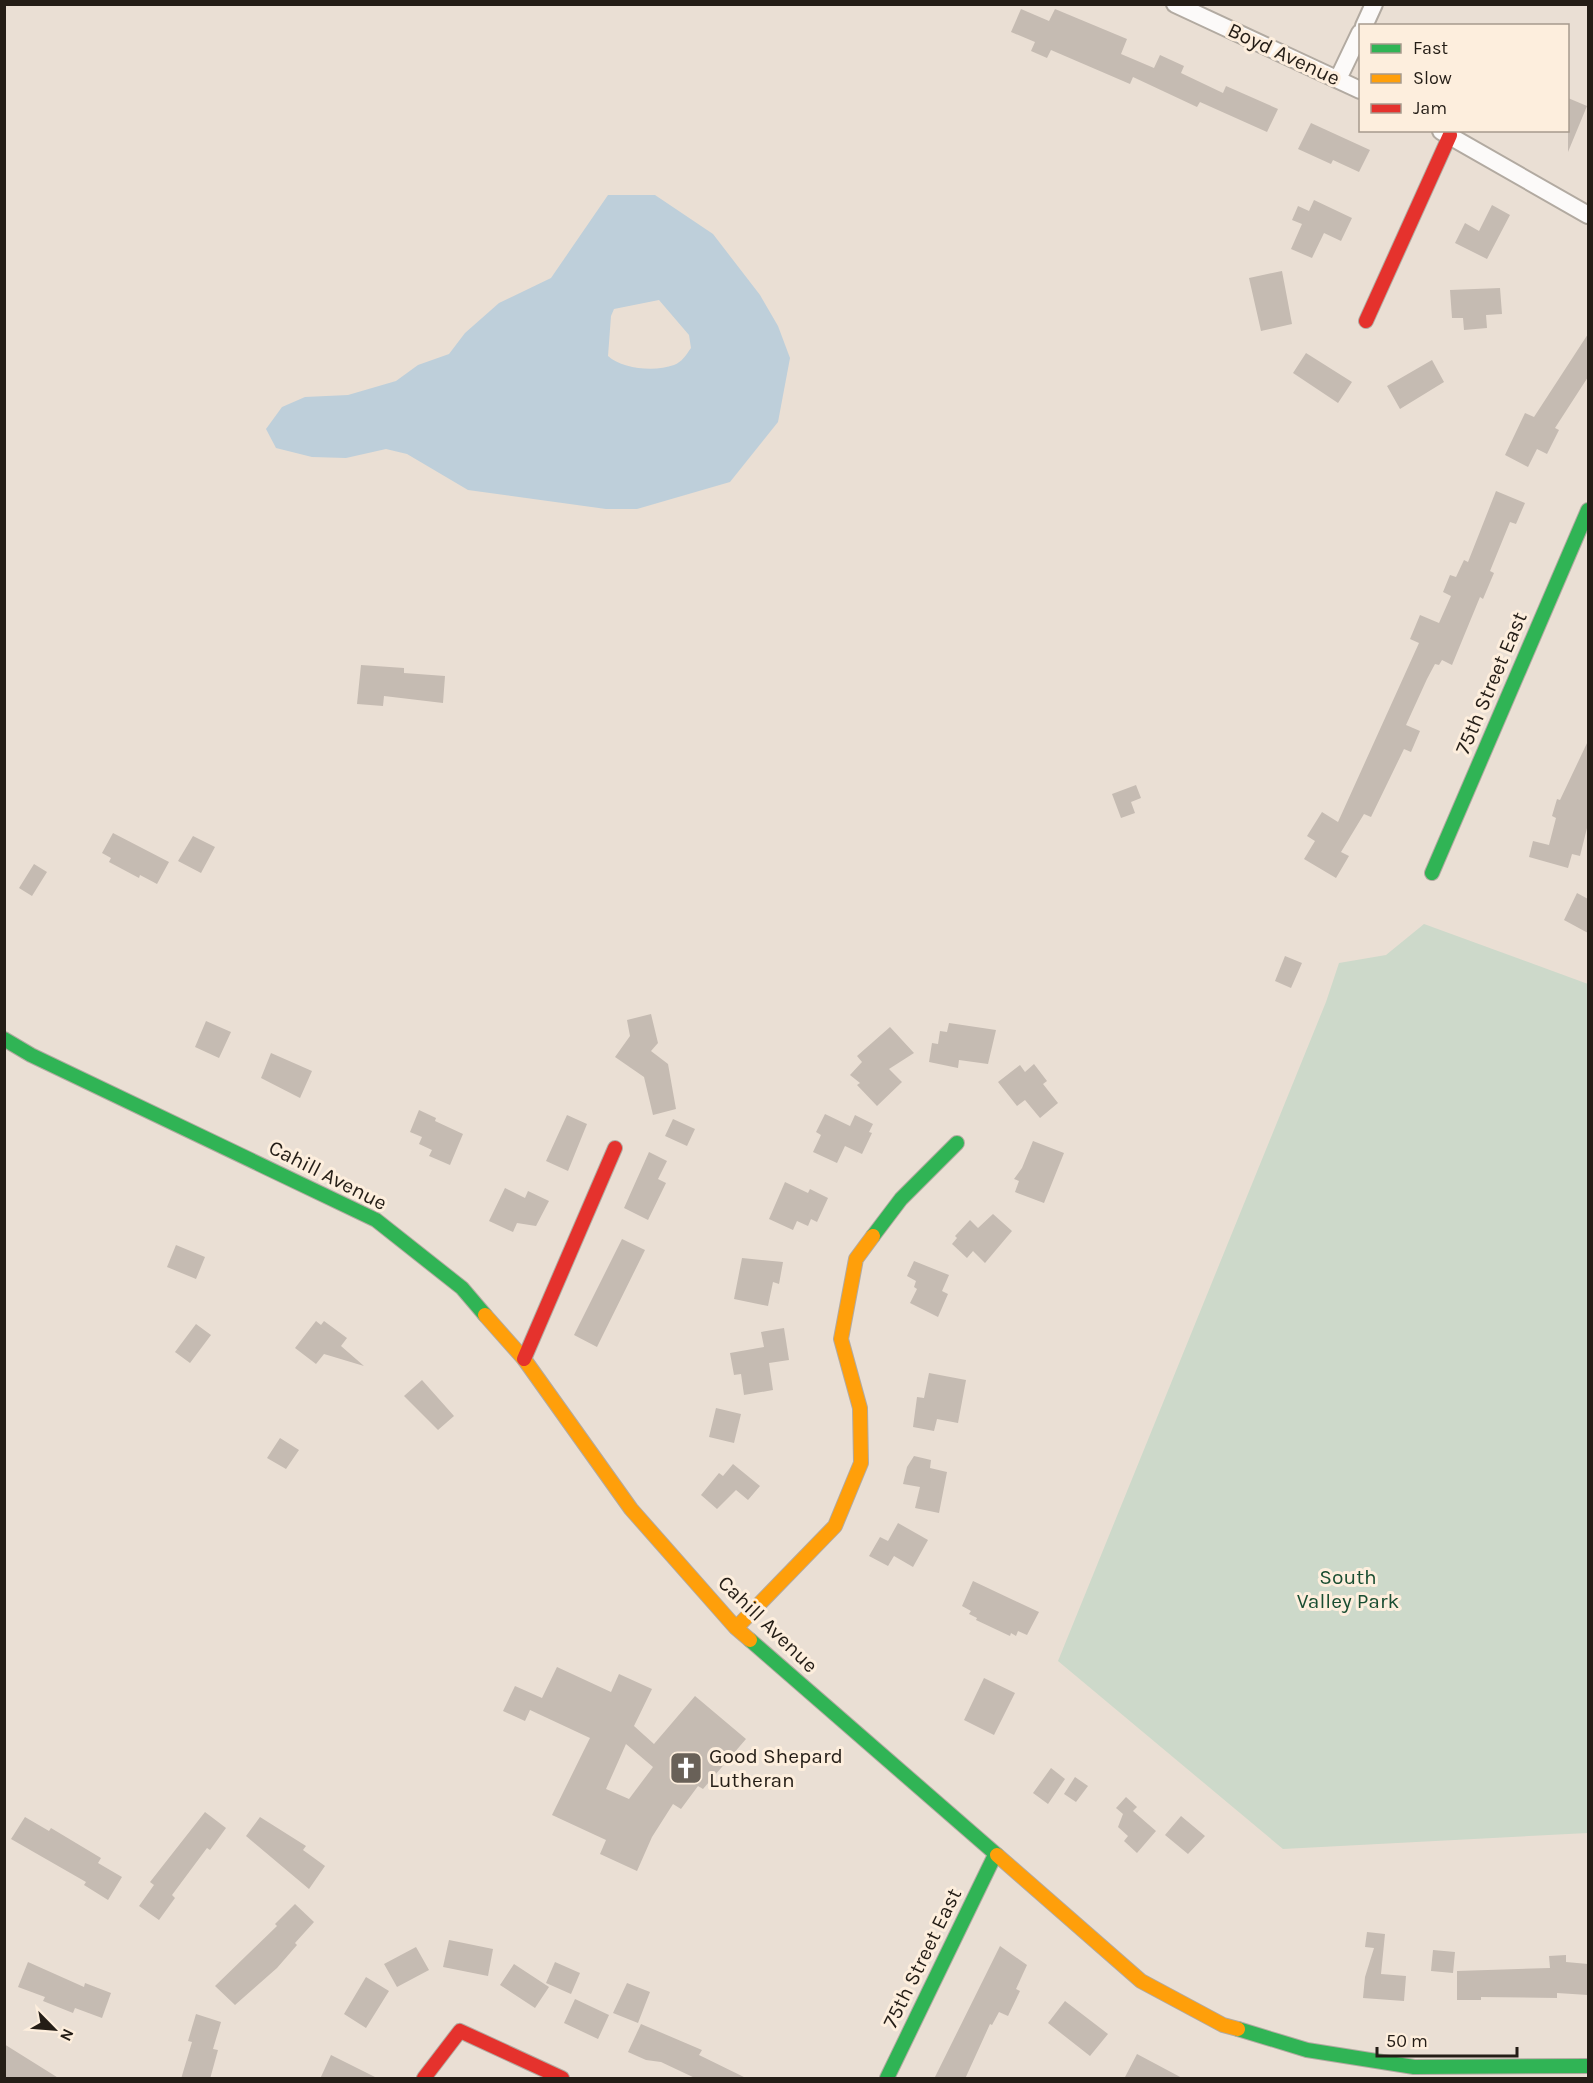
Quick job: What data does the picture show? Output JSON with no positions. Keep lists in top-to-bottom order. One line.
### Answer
{"streets":{"street":["Boyd Avenue","75th Street East","Cahill Avenue"]},"crossings":[["75th Street East","Cahill Avenue"]],"parks":["South Valley Park"],"places":{"church":["Good Shepard Lutheran"]},"legend":["Fast","Slow","Jam"],"scale_bar":"50 m","north":"bottom right"}
